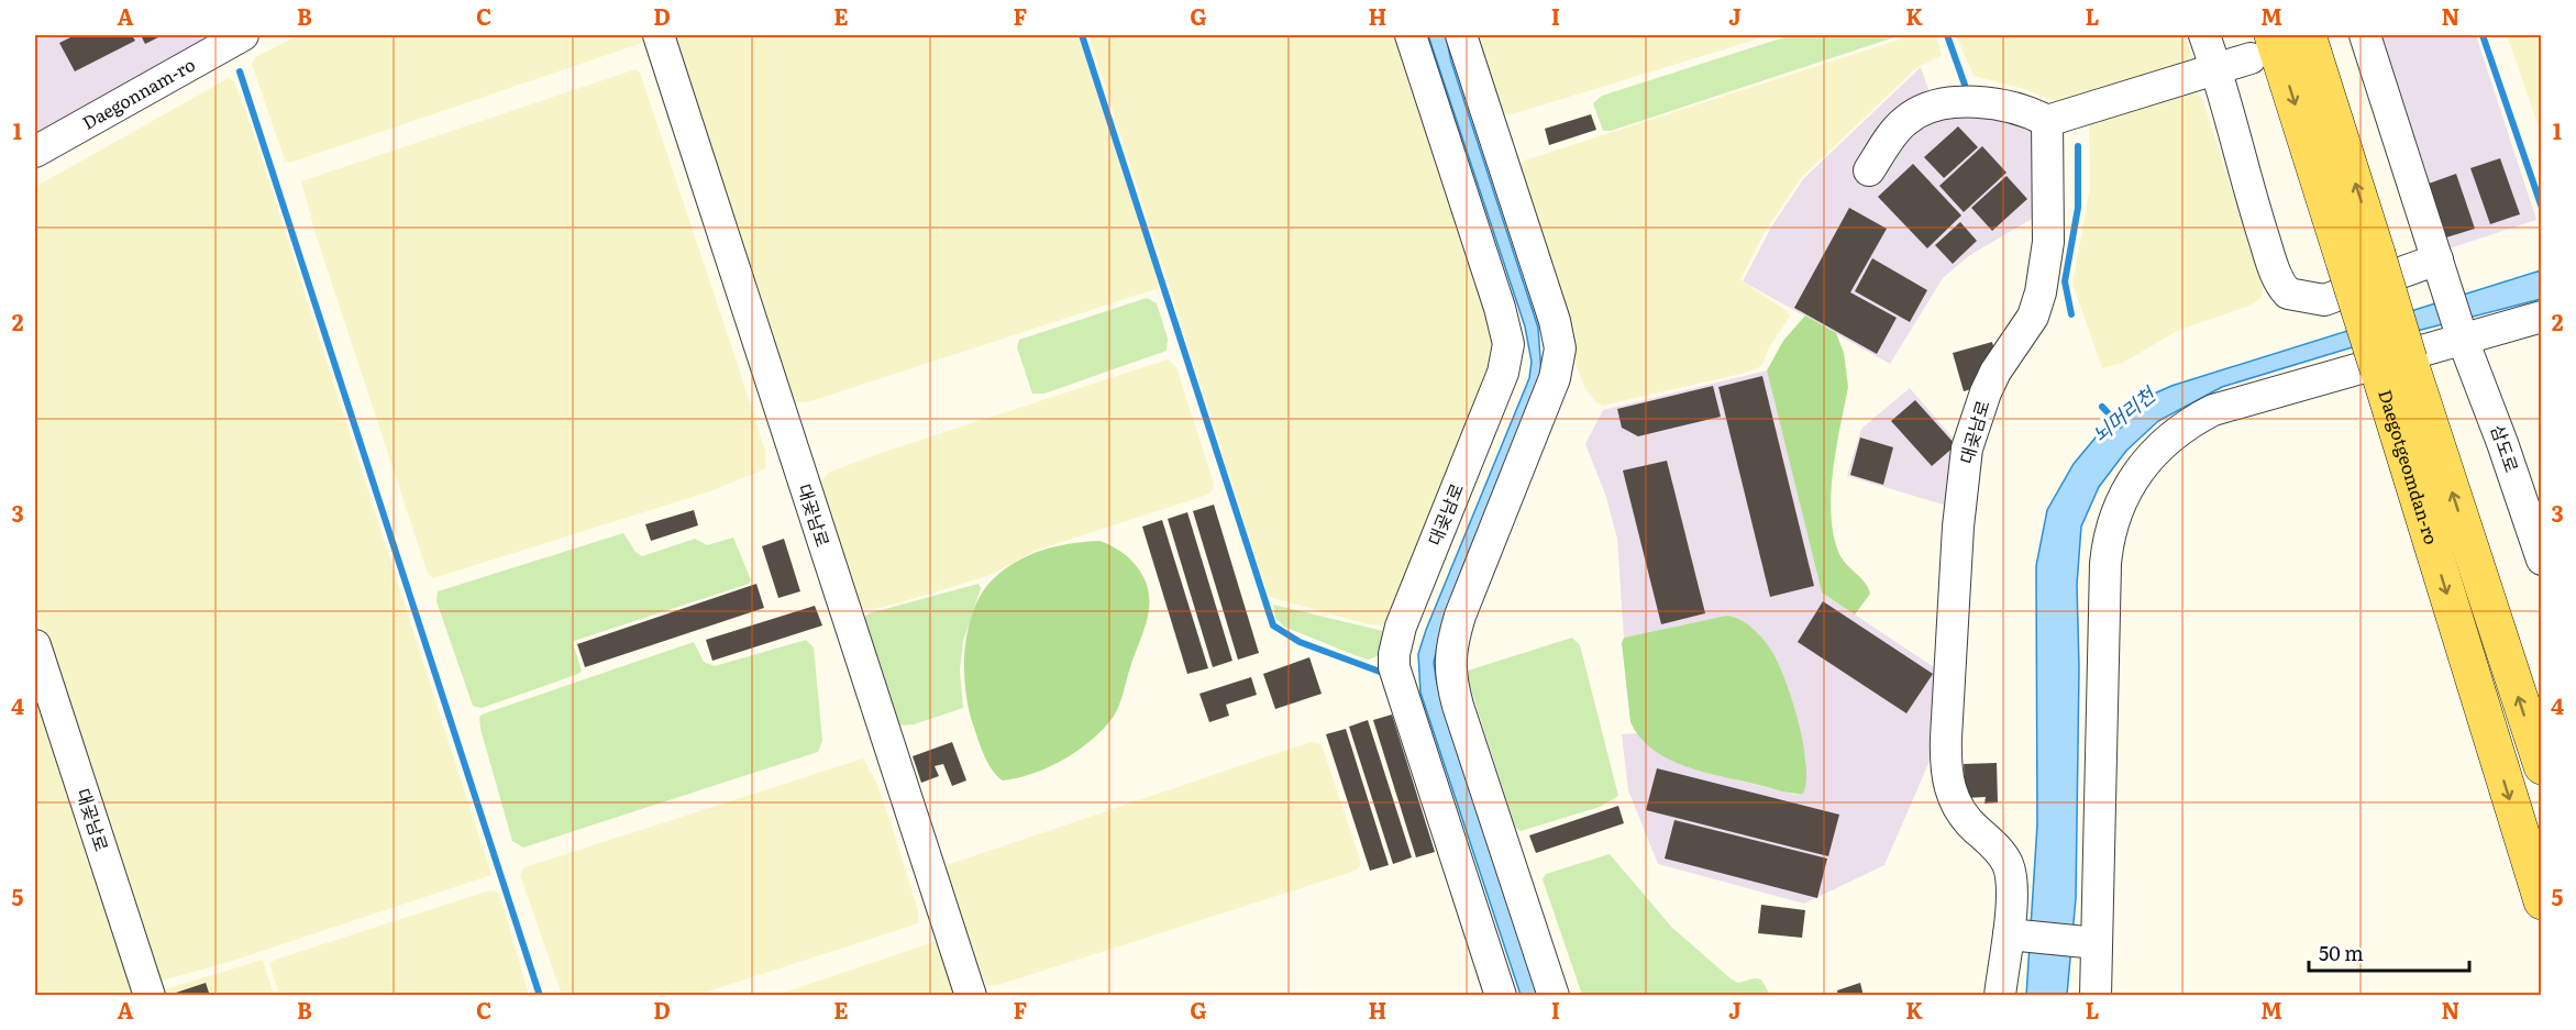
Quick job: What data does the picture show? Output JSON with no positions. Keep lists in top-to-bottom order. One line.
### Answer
{"streets":{"main road":["Daegotgeomdan-ro"],"street":["Daegonnam-ro","대곶남로","삼도로"]},"water":["뇌머리천"],"scale_bar":"50 m","grid":{"columns":["A","B","C","D","E","F","G","H","I","J","K","L","M","N"],"rows":["1","2","3","4","5"]}}
